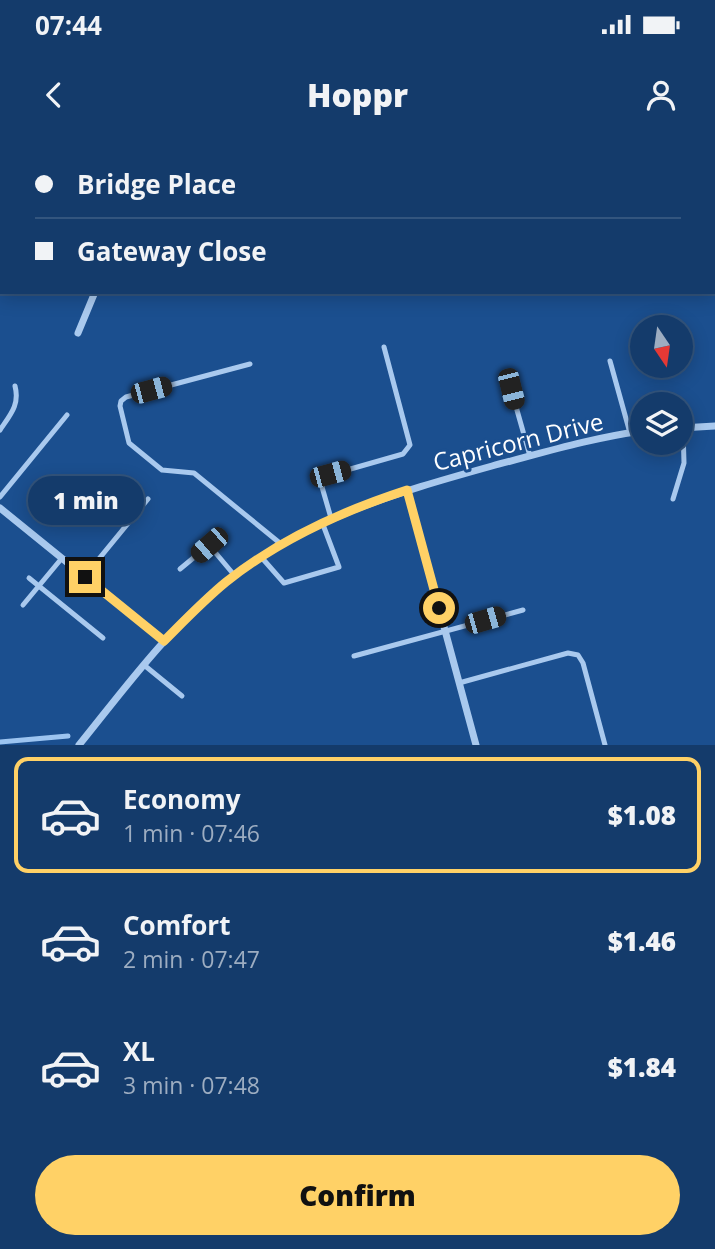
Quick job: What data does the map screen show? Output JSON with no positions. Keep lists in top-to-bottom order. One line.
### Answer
{"streets":{"street":["Capricorn Drive"]},"north":"bottom","page":{"status":"07:44","header":"Hoppr","banner":["Bridge Place","Gateway Close"],"bubble":"1 min","list":[{"name":"Economy","note":"1 min · 07:46","value":"$1.08"},{"name":"Comfort","note":"2 min · 07:47","value":"$1.46"},{"name":"XL","note":"3 min · 07:48","value":"$1.84"}],"buttons":"Confirm"}}
